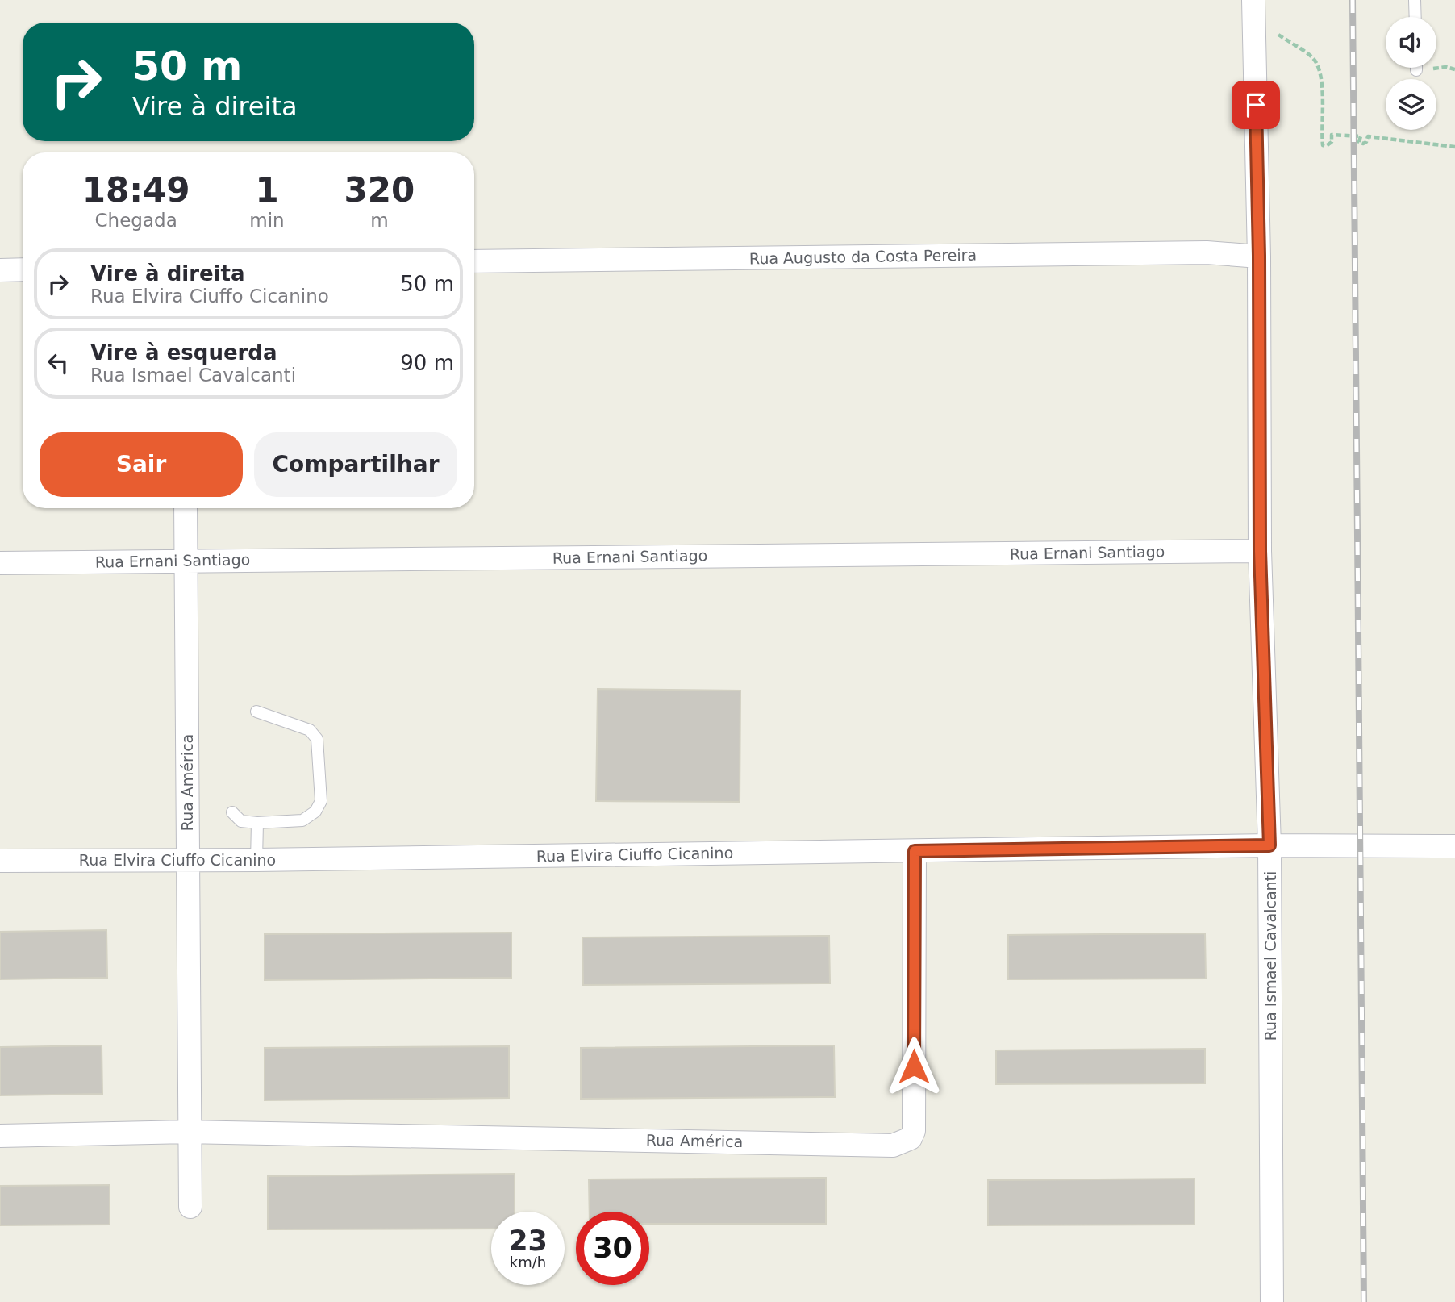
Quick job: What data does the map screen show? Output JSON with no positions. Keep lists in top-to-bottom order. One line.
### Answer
{"streets":{"street":["Rua Augusto da Costa Pereira","Rua Ernani Santiago","Rua América","Rua Elvira Ciuffo Cicanino","Rua Ismael Cavalcanti"]},"crossings":[["Rua Augusto da Costa Pereira","Rua Ismael Cavalcanti"],["Rua Ernani Santiago","Rua América"],["Rua Ernani Santiago","Rua Ismael Cavalcanti"],["Rua América","Rua Elvira Ciuffo Cicanino"],["Rua Elvira Ciuffo Cicanino","Rua Ismael Cavalcanti"]],"page":{"turn":["50 m","Vire à direita"],"eta":["18:49","Chegada","1","min","320","m"],"list":[{"name":"Vire à direita","note":"Rua Elvira Ciuffo Cicanino","value":"50 m"},{"name":"Vire à esquerda","note":"Rua Ismael Cavalcanti","value":"90 m"}],"buttons":["Sair","Compartilhar"],"speed":"23 km/h","limit":"30"}}
